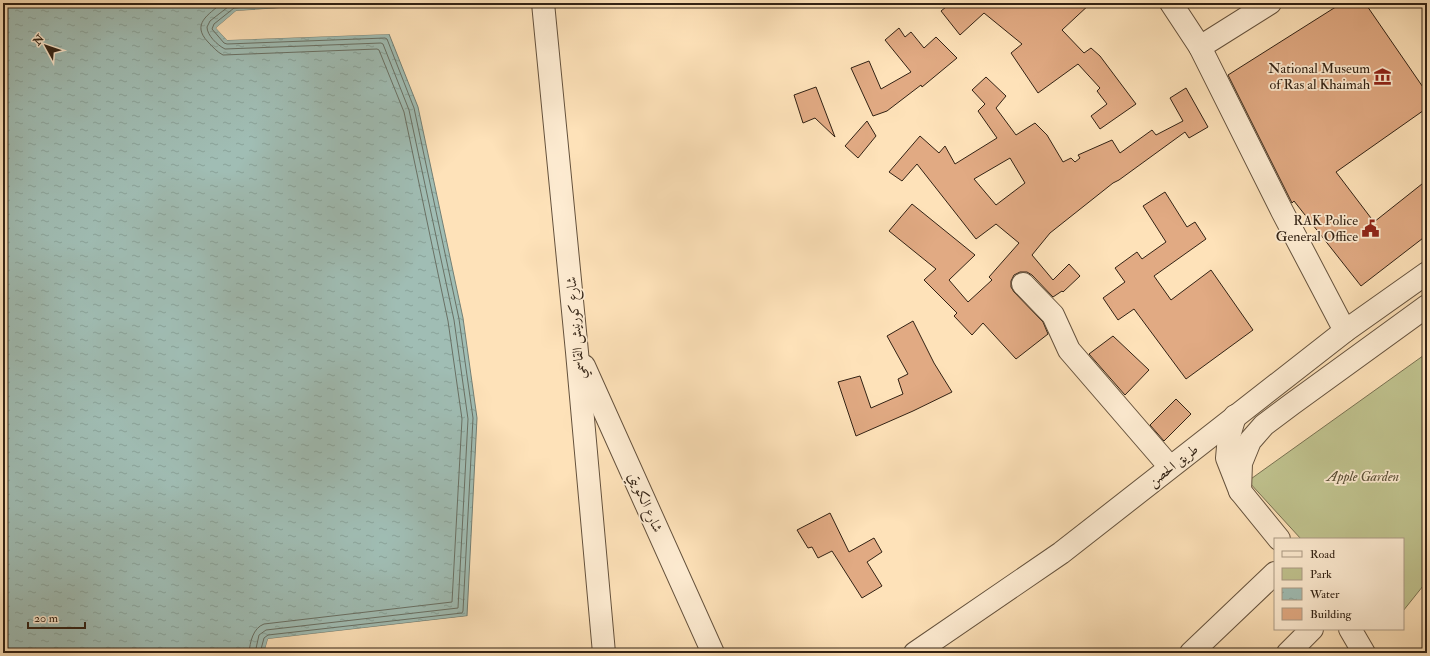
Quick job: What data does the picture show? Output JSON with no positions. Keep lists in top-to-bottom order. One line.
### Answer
{"streets":{"street":["شارع كورنيش القاسمي","طريق الحصن","شارع الكويتي"]},"crossings":[["شارع كورنيش القاسمي","شارع الكويتي"]],"parks":["Apple Garden"],"places":{"museum":["National Museum of Ras al Khaimah"],"public building":["RAK Police General Office"]},"legend":["Road","Park","Water","Building"],"scale_bar":"20 m","north":"top left"}
